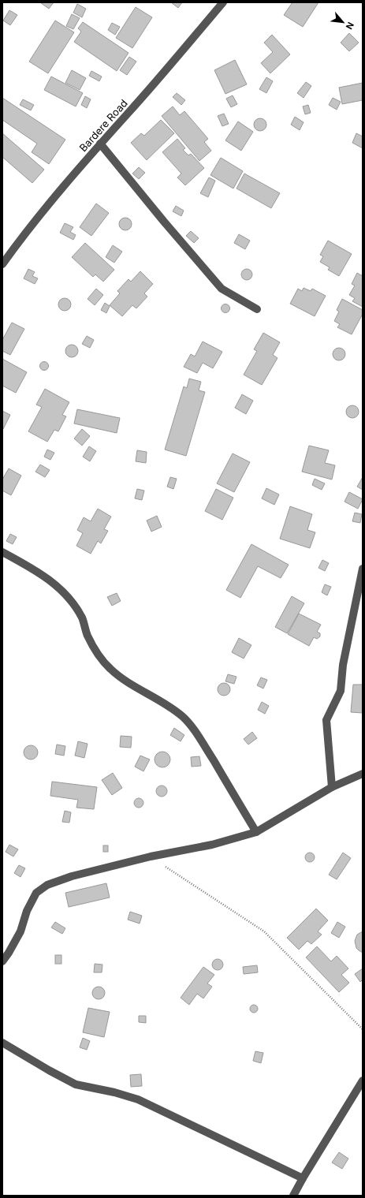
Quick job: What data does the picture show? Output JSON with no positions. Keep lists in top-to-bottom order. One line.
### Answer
{"streets":{"street":["Bardere Road"]},"north":"bottom right"}
